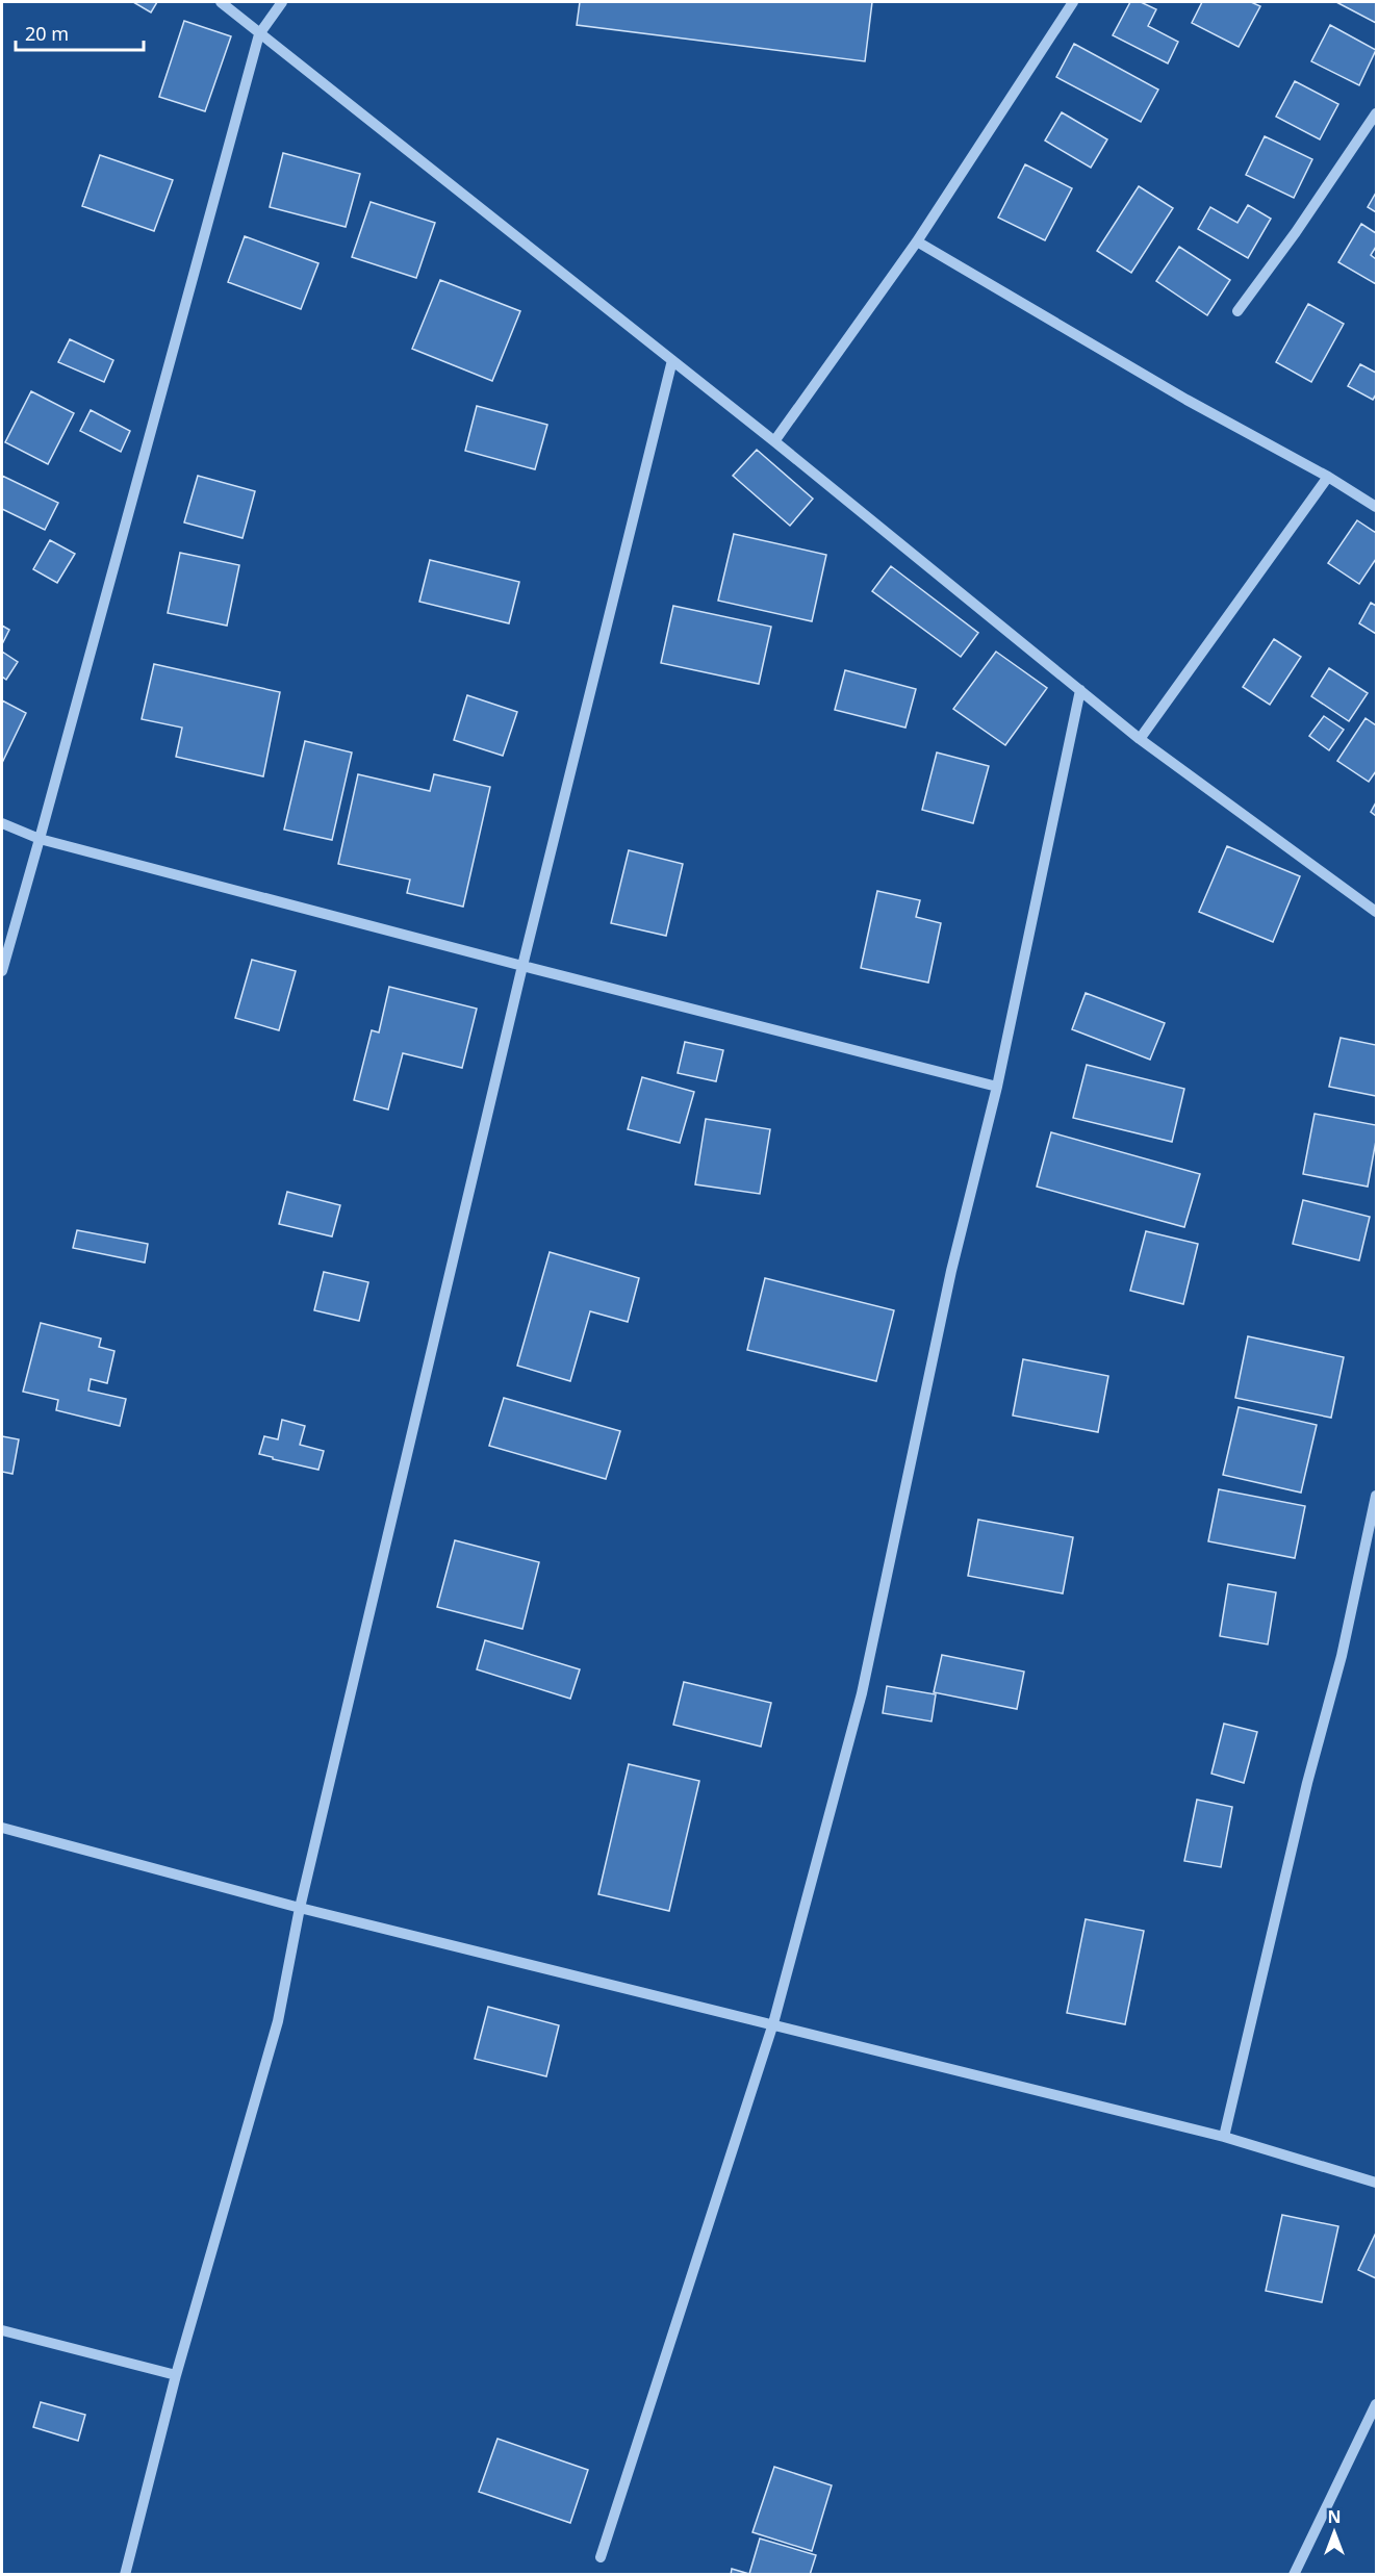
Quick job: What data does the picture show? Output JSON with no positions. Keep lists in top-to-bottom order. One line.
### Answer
{"scale_bar":"20 m","north":"top"}
